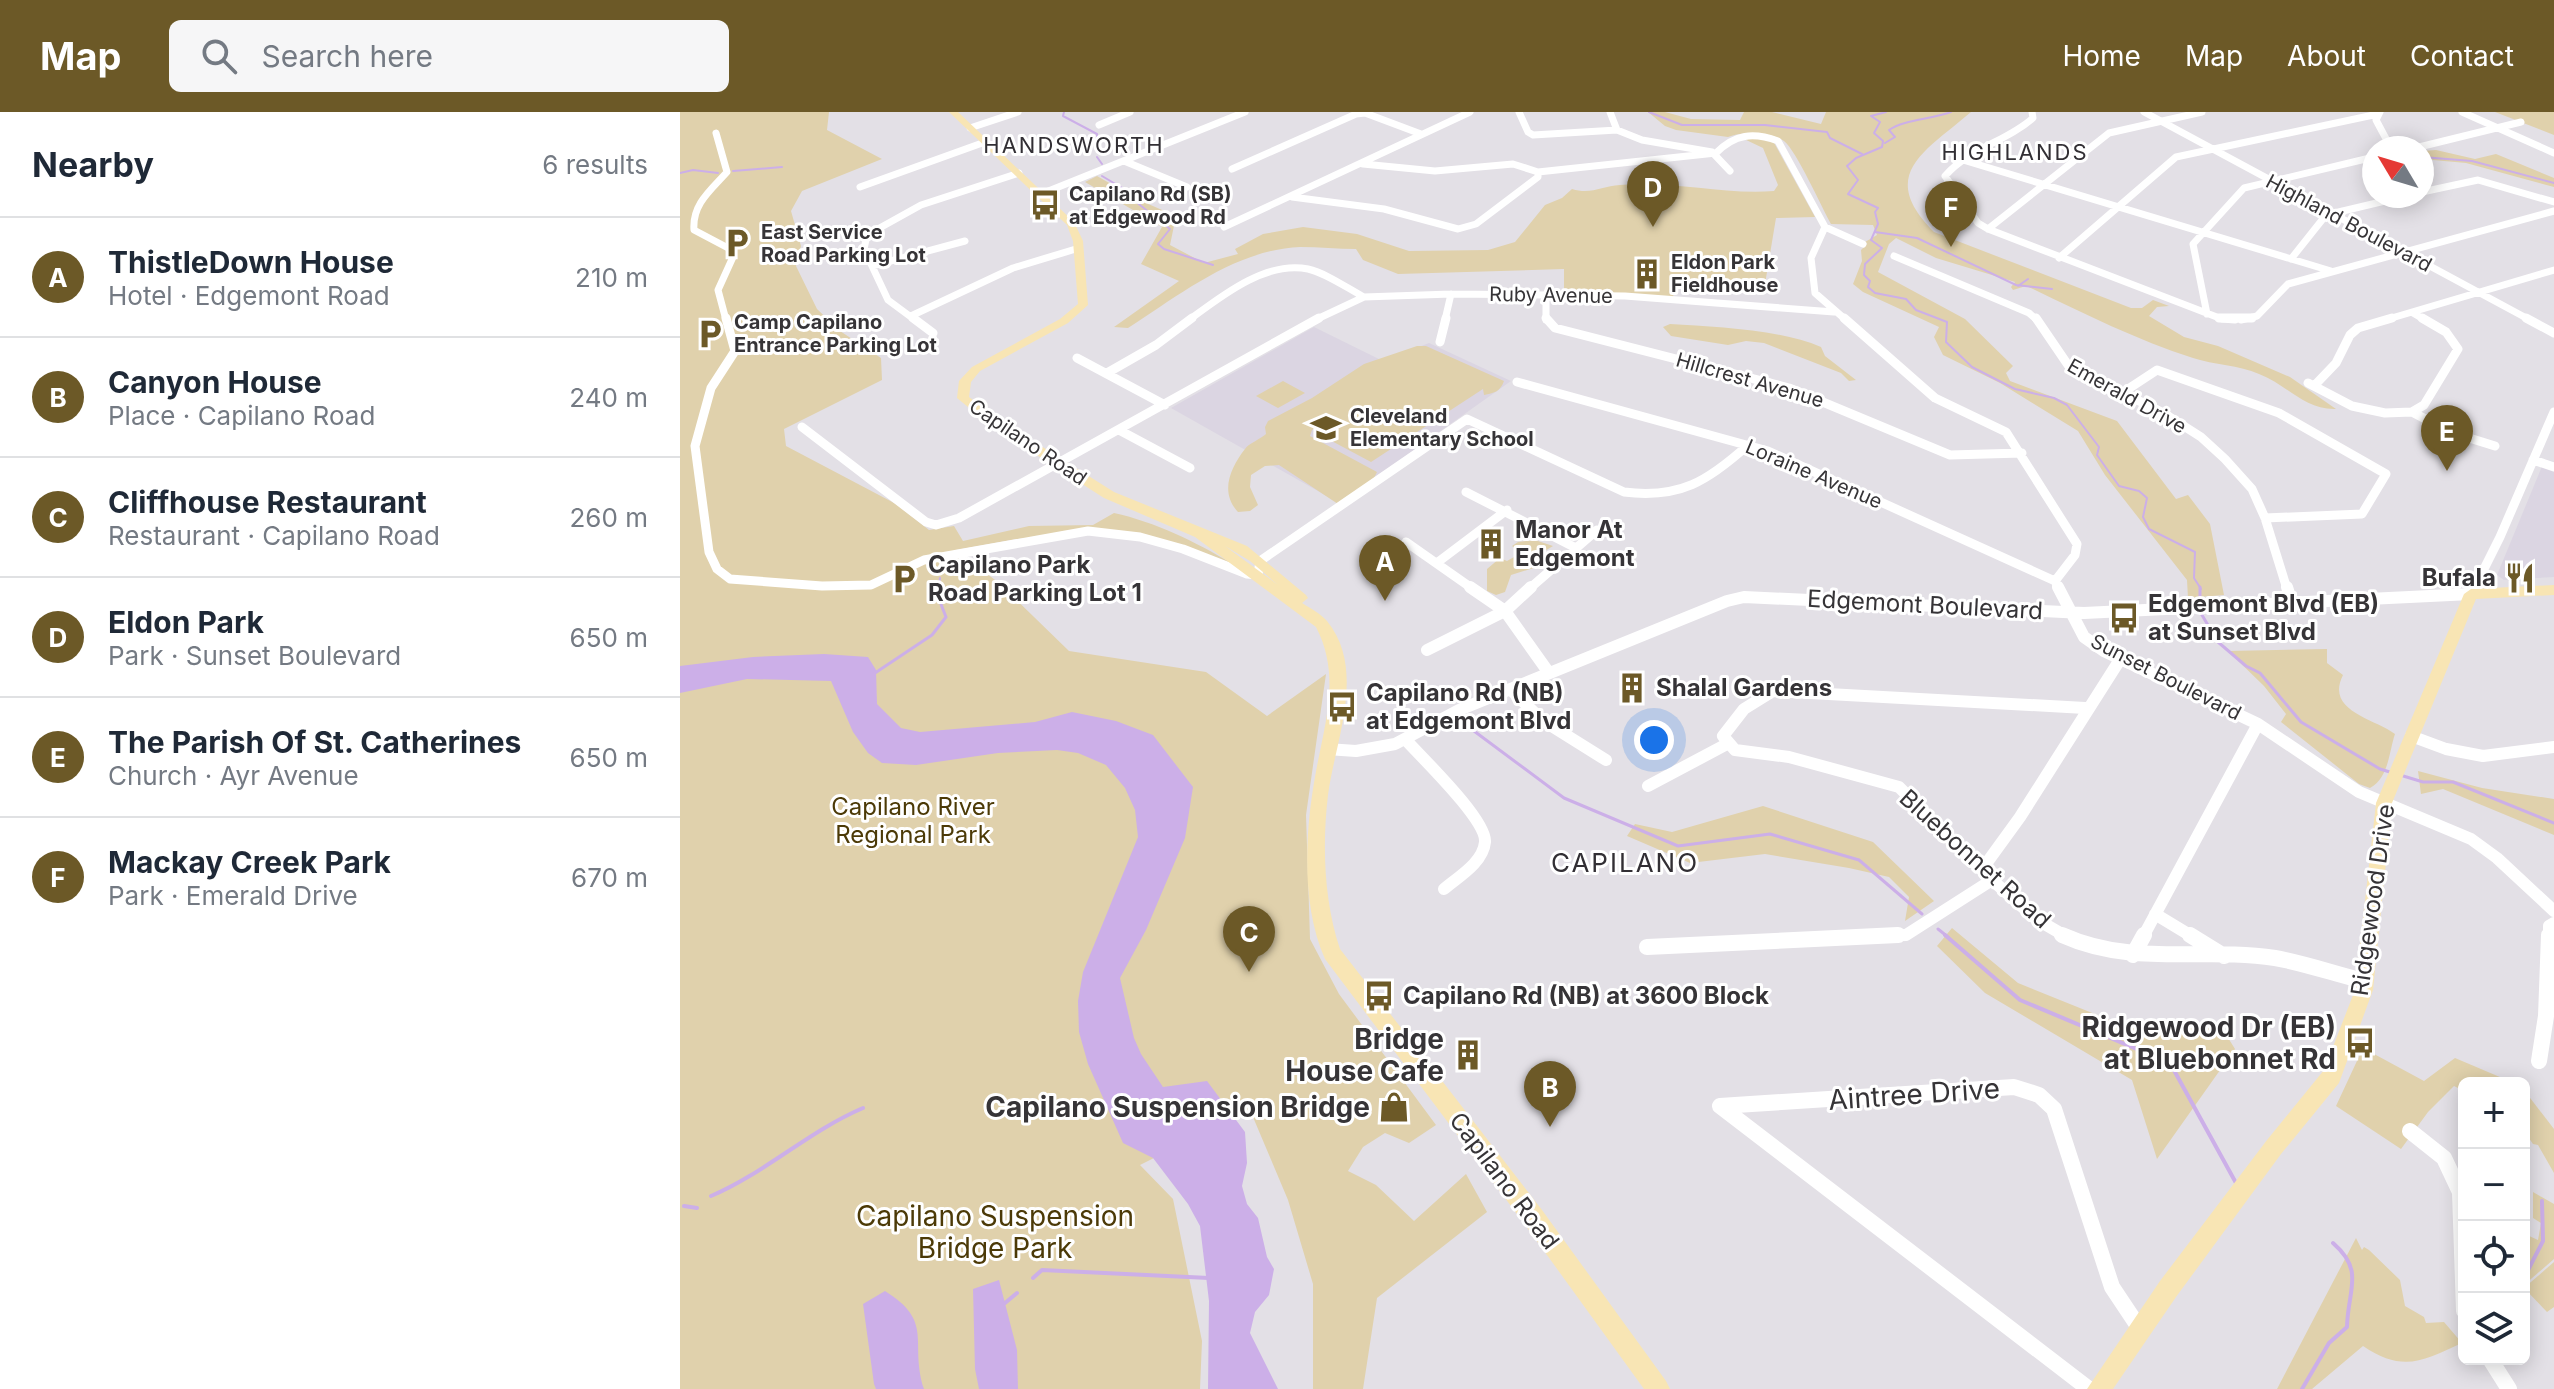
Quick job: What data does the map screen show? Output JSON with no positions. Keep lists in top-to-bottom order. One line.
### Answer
{"streets":{"main road":["Capilano Road","Edgemont Boulevard","Ridgewood Drive"],"street":["Highland Boulevard","Ruby Avenue","Hillcrest Avenue","Emerald Drive","Loraine Avenue","Sunset Boulevard","Bluebonnet Road","Aintree Drive"]},"crossings":[["Ruby Avenue","Hillcrest Avenue"],["Emerald Drive","Edgemont Boulevard"],["Capilano Road","Edgemont Boulevard"],["Loraine Avenue","Sunset Boulevard"],["Edgemont Boulevard","Sunset Boulevard"],["Edgemont Boulevard","Ridgewood Drive"],["Sunset Boulevard","Ridgewood Drive"],["Bluebonnet Road","Ridgewood Drive"],["Ridgewood Drive","Aintree Drive"]],"districts":["HANDSWORTH","HIGHLANDS","CAPILANO"],"parks":["Capilano River Regional Park","Capilano Suspension Bridge Park"],"places":{"bus stop":["Capilano Rd (SB) at Edgewood Rd","Edgemont Blvd (EB) at Sunset Blvd","Capilano Rd (NB) at Edgemont Blvd","Capilano Rd (NB) at 3600 Block","Ridgewood Dr (EB) at Bluebonnet Rd"],"parking":["East Service Road Parking Lot","Camp Capilano Entrance Parking Lot","Capilano Park Road Parking Lot 1"],"building":["Eldon Park Fieldhouse","Manor At Edgemont","Shalal Gardens","Bridge House Cafe"],"school or university":["Cleveland Elementary School"],"restaurant":["Bufala"],"shop":["Capilano Suspension Bridge"]},"north":"top left","page":{"header":"Map","search":"Search here","nav":["Home","Map","About","Contact"],"heading":["Nearby","6 results"],"pins":["D","F","E","A","C","B"],"list":[{"mark":"A","name":"ThistleDown House","note":"Hotel · Edgemont Road","value":"210 m"},{"mark":"B","name":"Canyon House","note":"Place · Capilano Road","value":"240 m"},{"mark":"C","name":"Cliffhouse Restaurant","note":"Restaurant · Capilano Road","value":"260 m"},{"mark":"D","name":"Eldon Park","note":"Park · Sunset Boulevard","value":"650 m"},{"mark":"E","name":"The Parish Of St. Catherines","note":"Church · Ayr Avenue","value":"650 m"},{"mark":"F","name":"Mackay Creek Park","note":"Park · Emerald Drive","value":"670 m"}],"map_buttons":["+","−"]}}
